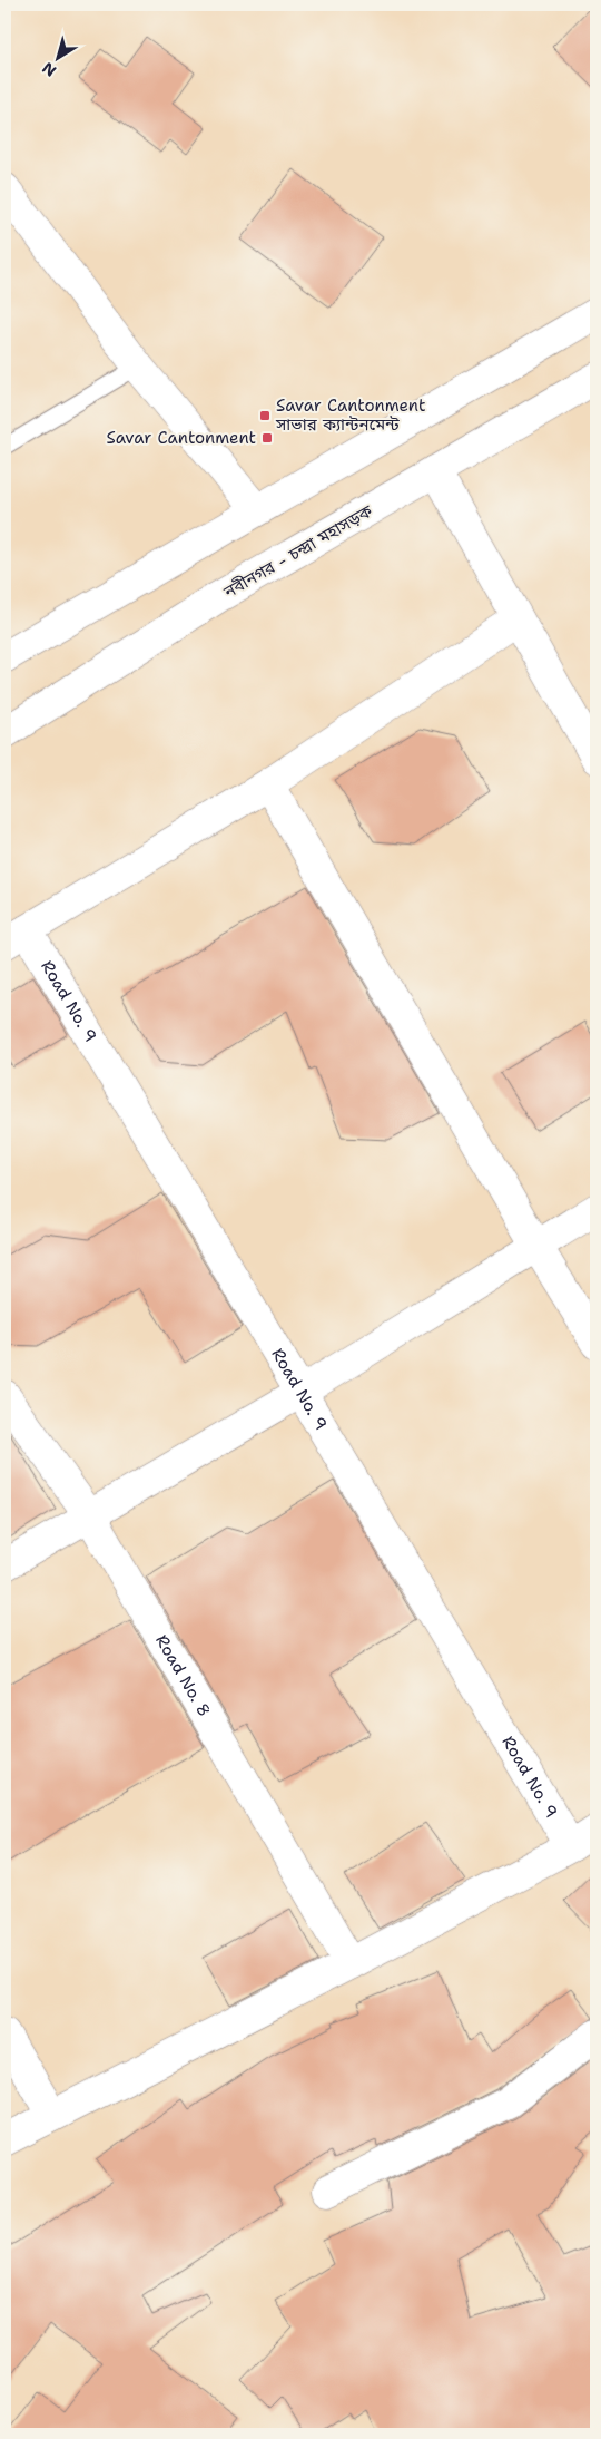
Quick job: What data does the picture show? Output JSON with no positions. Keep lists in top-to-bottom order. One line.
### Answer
{"streets":{"main road":["নবীনগর - চন্দ্রা মহাসড়ক","Road No. 9","Road No. 8"]},"places":{"transit":["Savar Cantonment সাভার ক্যান্টনমেন্ট","Savar Cantonment"]},"north":"bottom left"}
